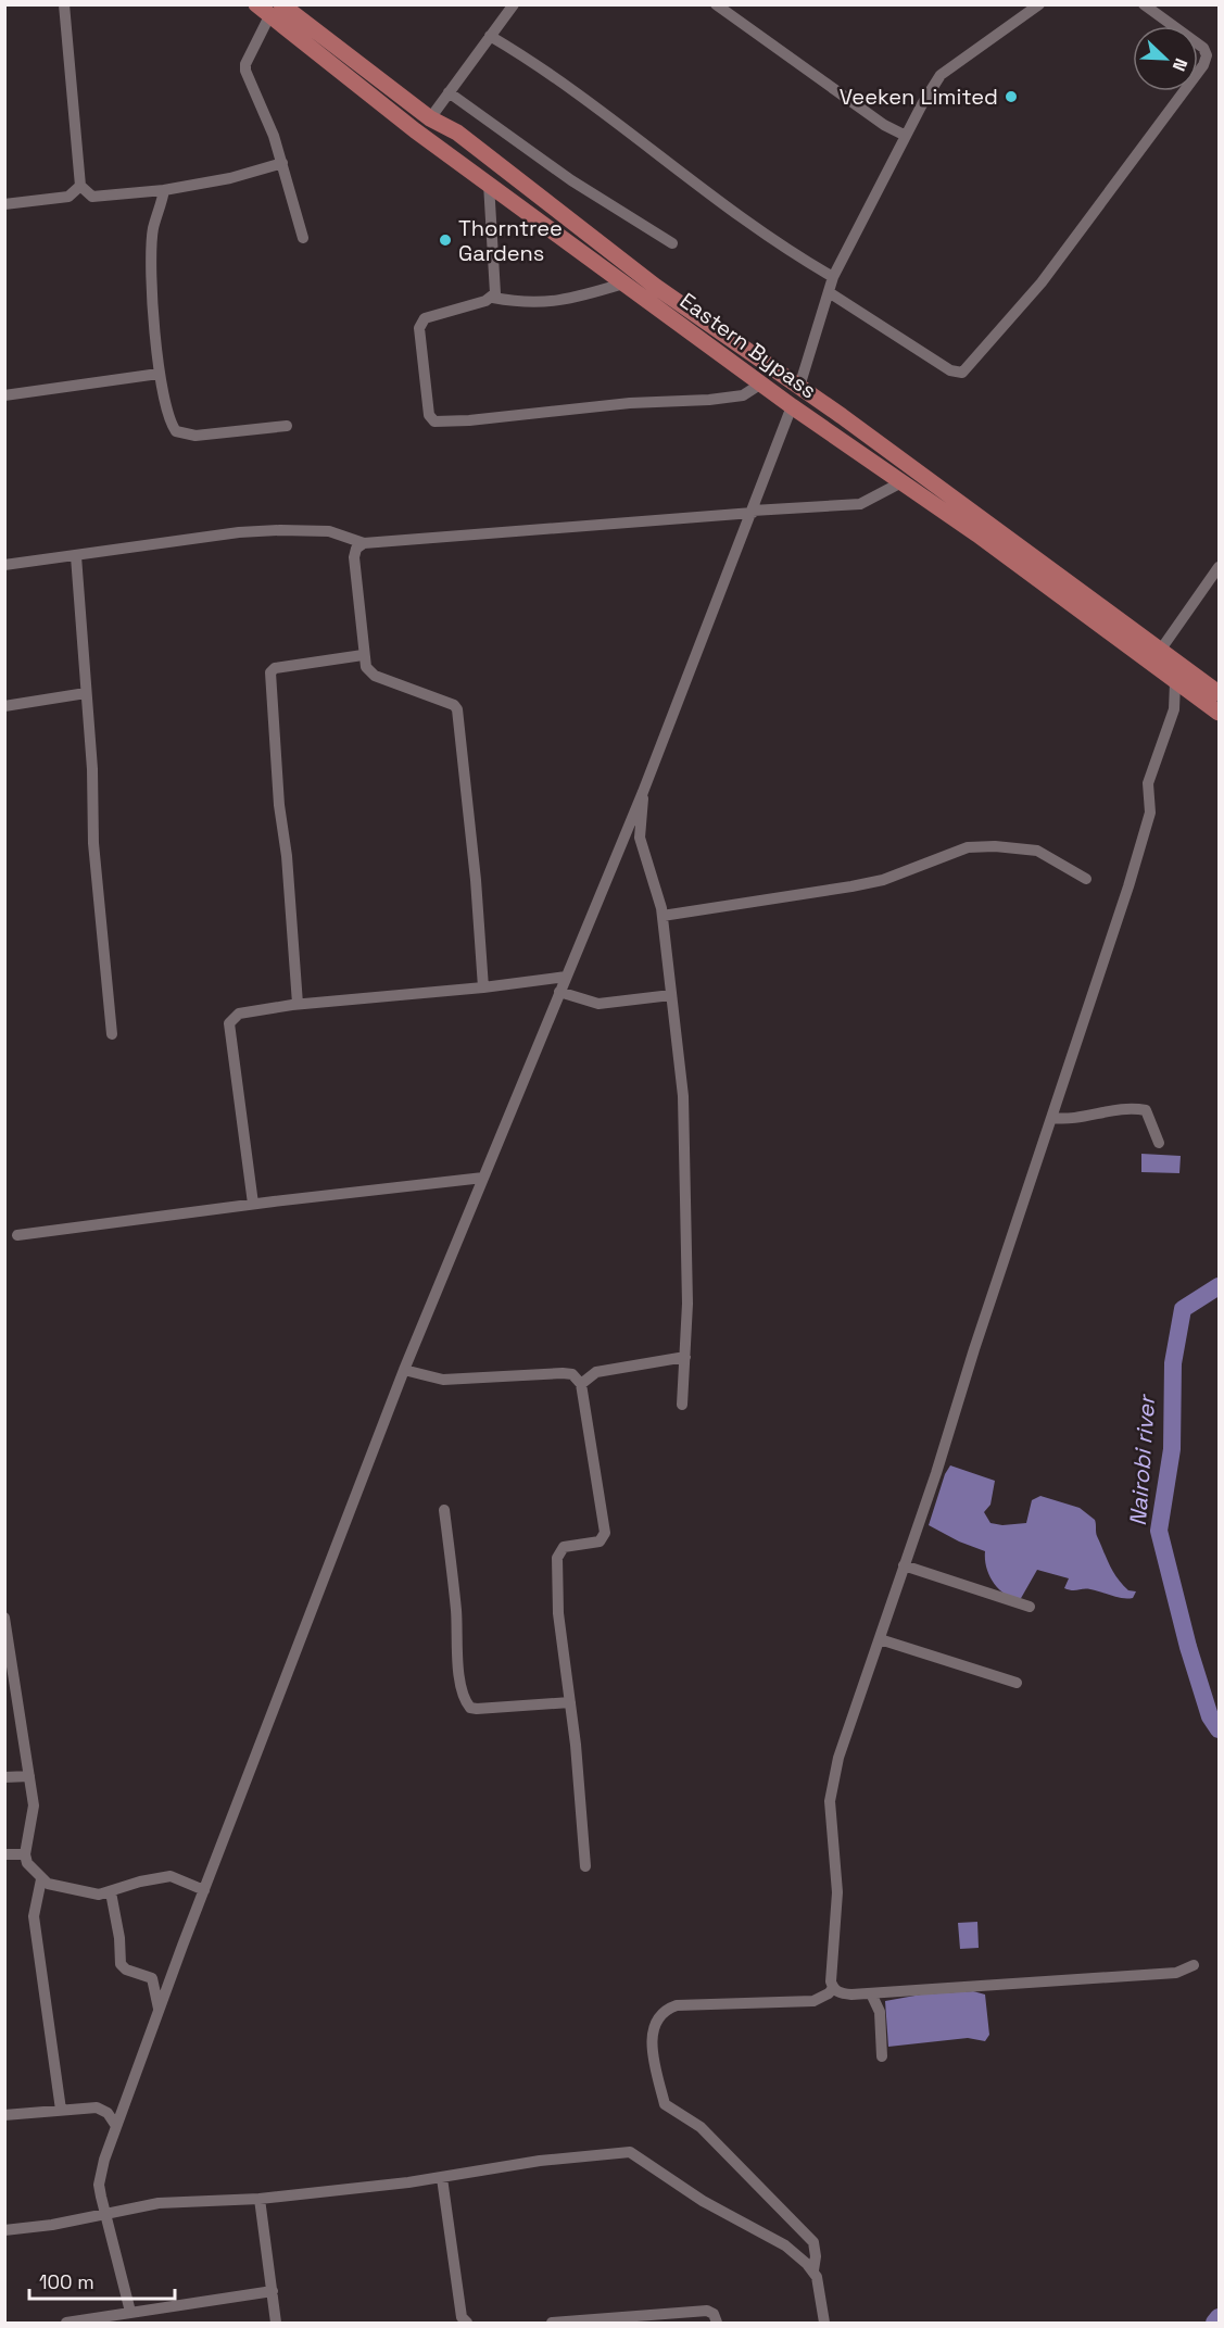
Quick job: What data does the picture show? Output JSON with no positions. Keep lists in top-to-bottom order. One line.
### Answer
{"streets":{"main road":["Eastern Bypass"]},"water":["Nairobi river"],"places":["Veeken Limited","Thorntree Gardens"],"scale_bar":"100 m","north":"bottom right"}
